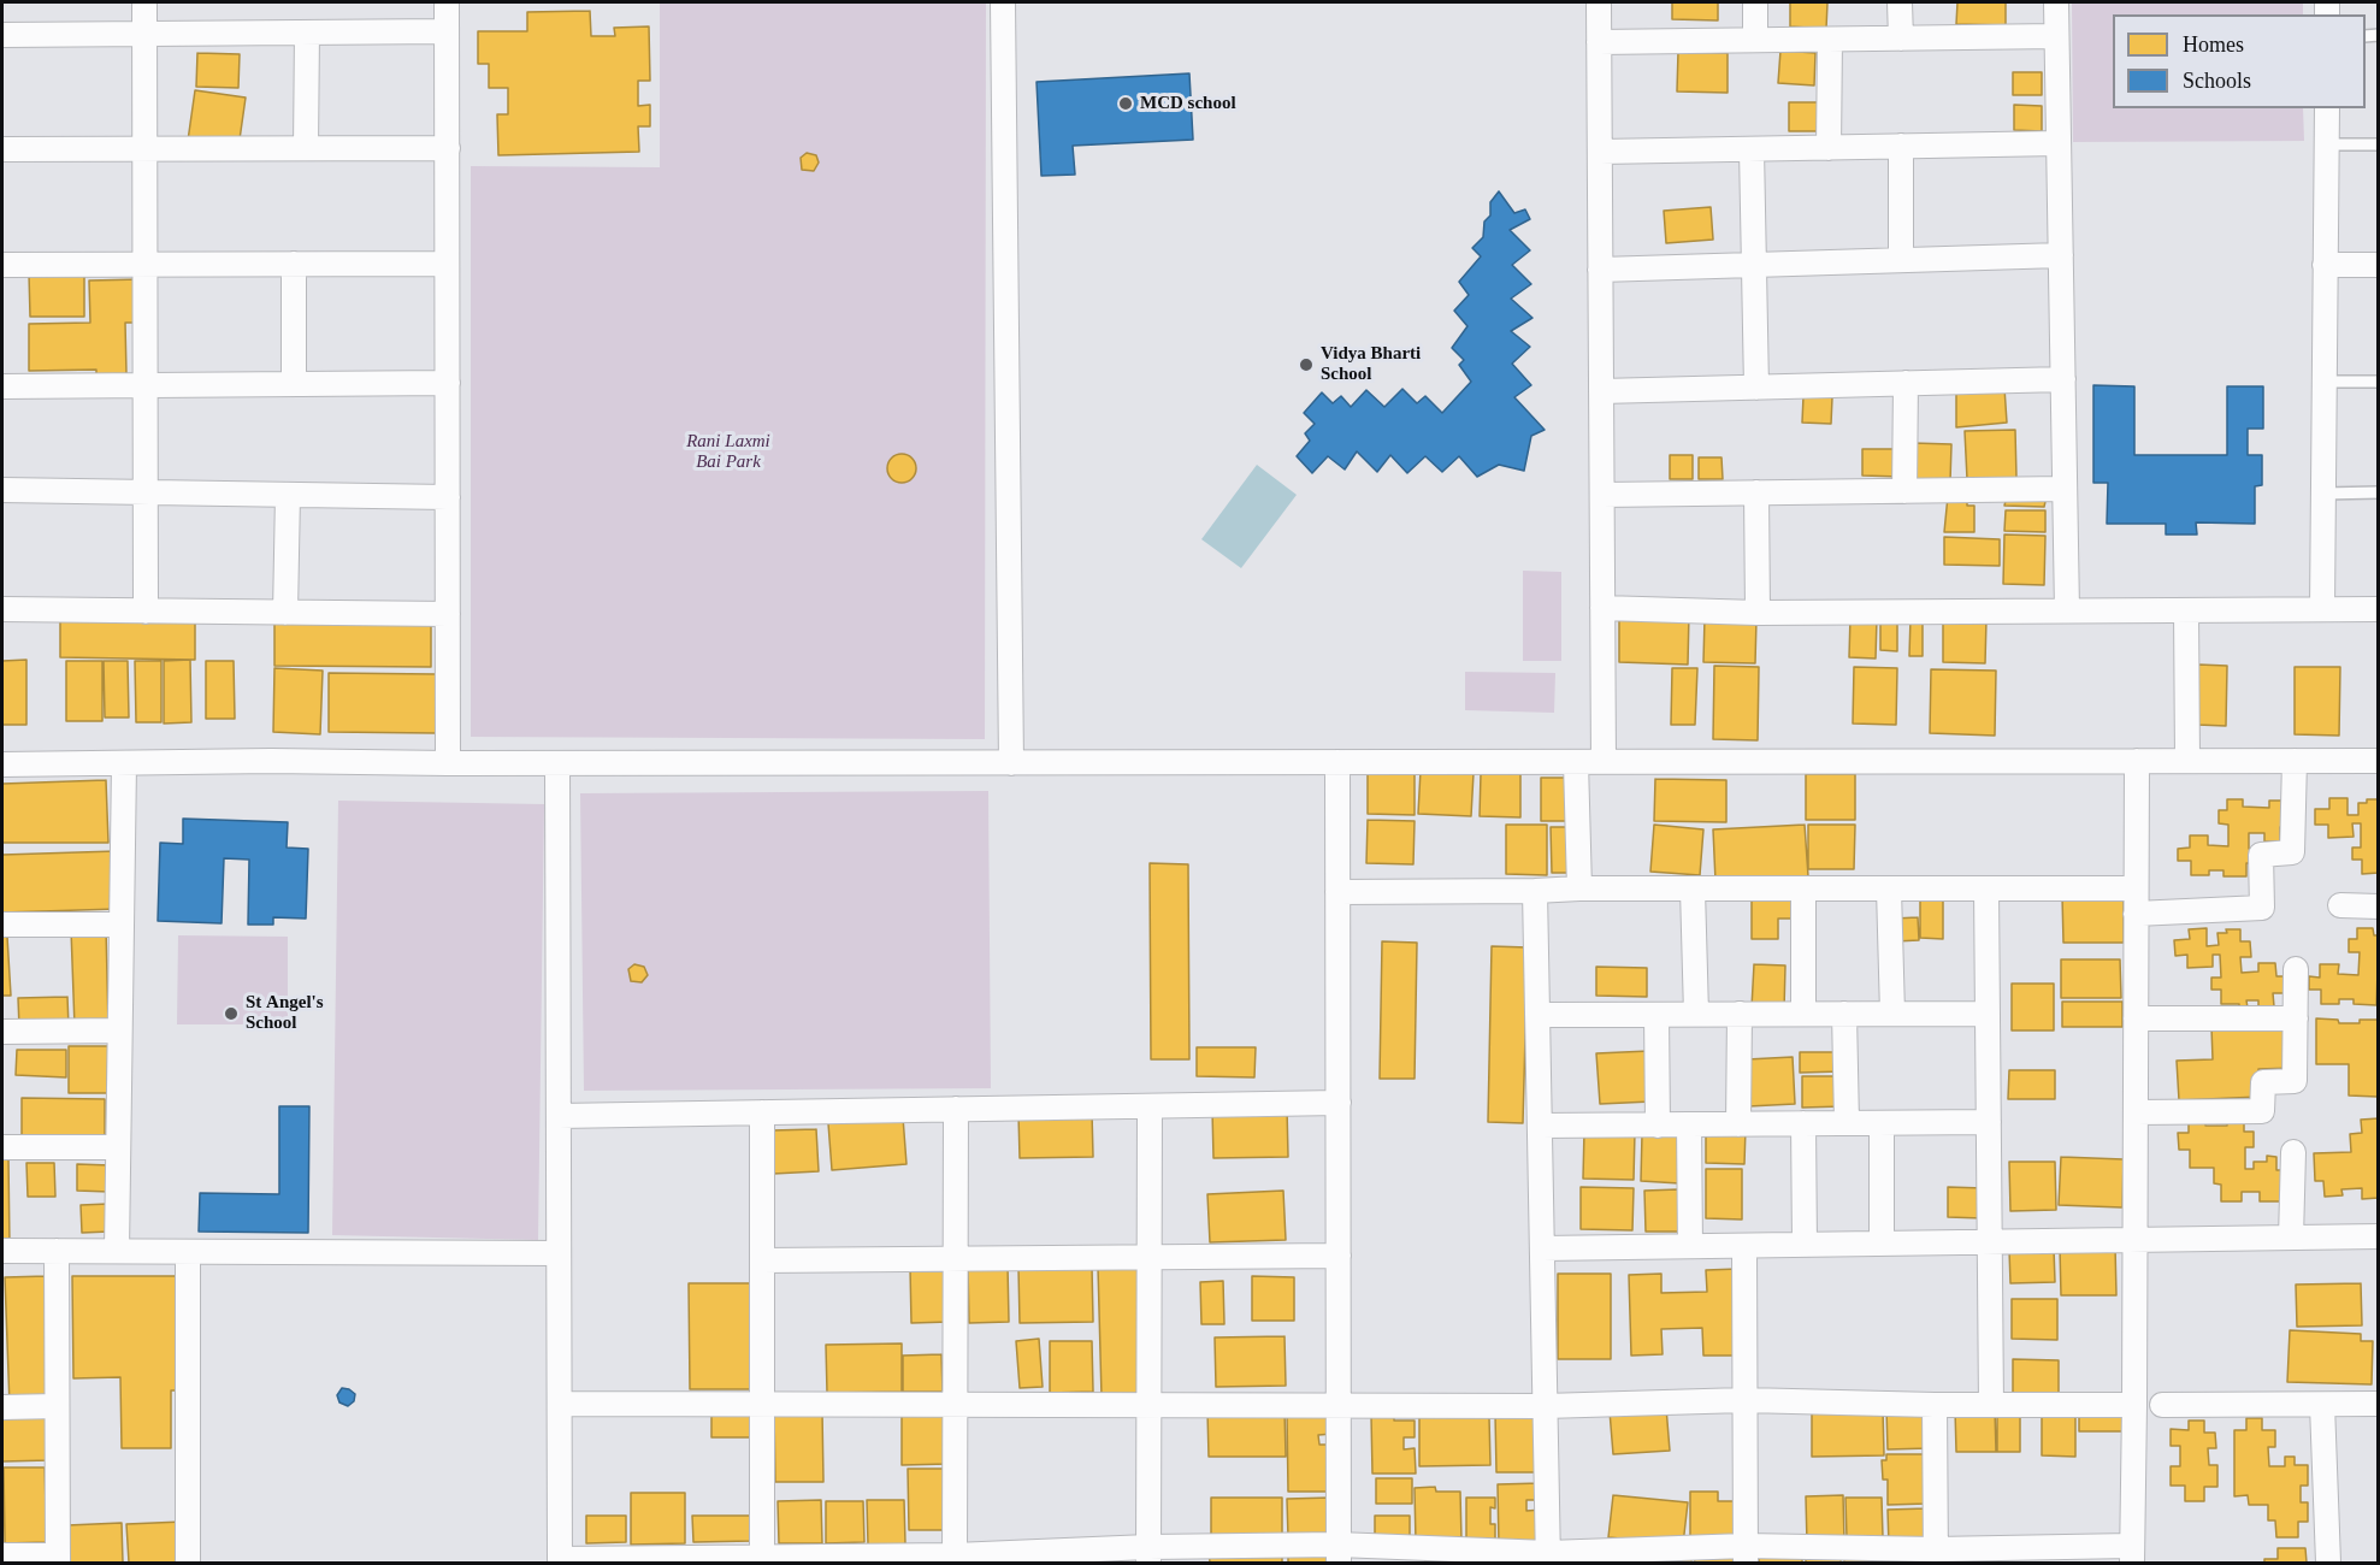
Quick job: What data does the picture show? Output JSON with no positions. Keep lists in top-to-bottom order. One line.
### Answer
{"parks":["Rani Laxmi Bai Park"],"places":["MCD school","Vidya Bharti School","St Angel's School"],"legend":["Homes","Schools"]}
